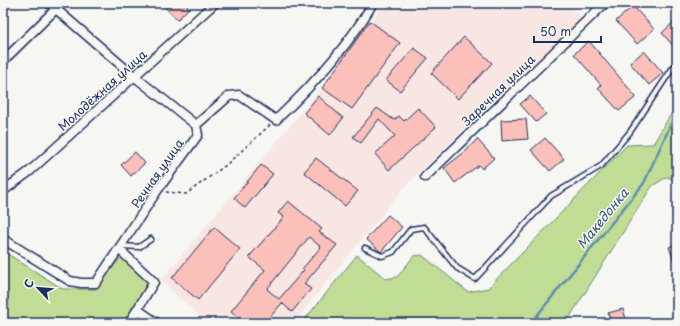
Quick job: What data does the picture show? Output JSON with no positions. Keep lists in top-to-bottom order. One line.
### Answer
{"streets":{"street":["Молодёжная улица","Заречная улица","Речная улица"]},"water":["Македонка"],"scale_bar":"50 m","north":"top left"}
